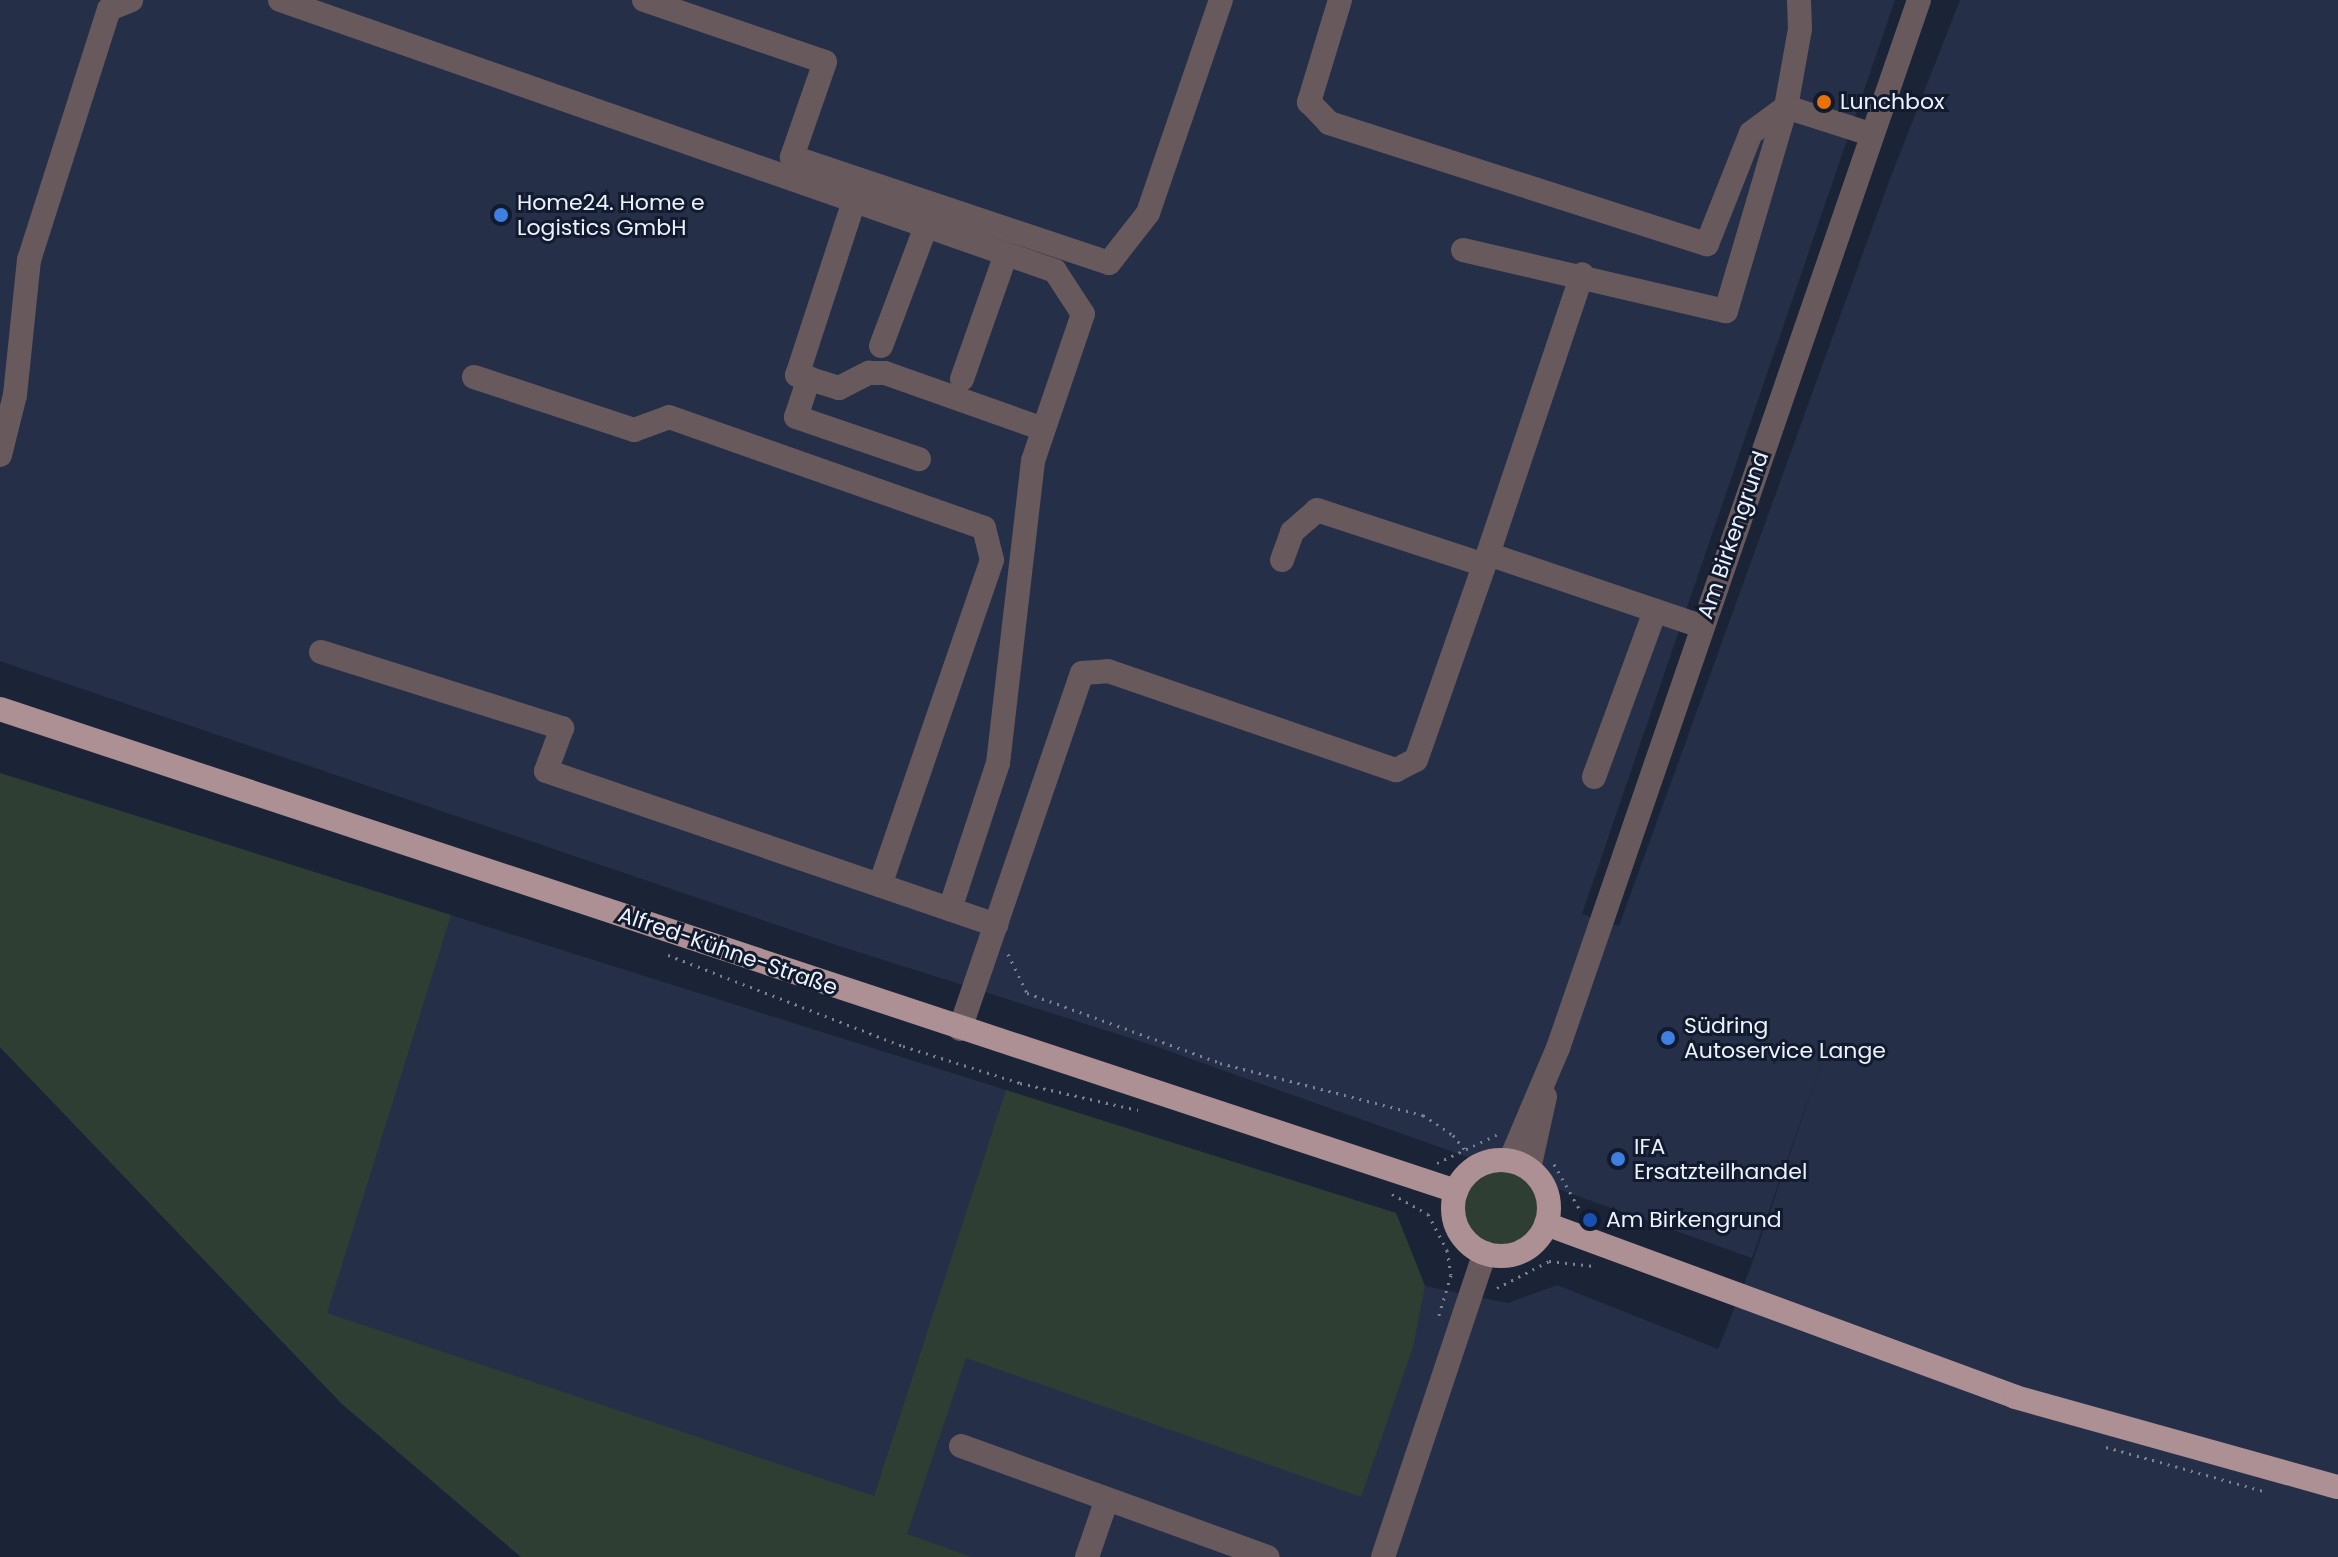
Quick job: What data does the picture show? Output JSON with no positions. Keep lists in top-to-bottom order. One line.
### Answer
{"streets":{"main road":["Alfred-Kühne-Straße"],"street":["Am Birkengrund"]},"crossings":[["Am Birkengrund","Alfred-Kühne-Straße"]],"places":["Lunchbox","Home24. Home e Logistics GmbH","Südring Autoservice Lange","IFA Ersatzteilhandel","Am Birkengrund"]}
